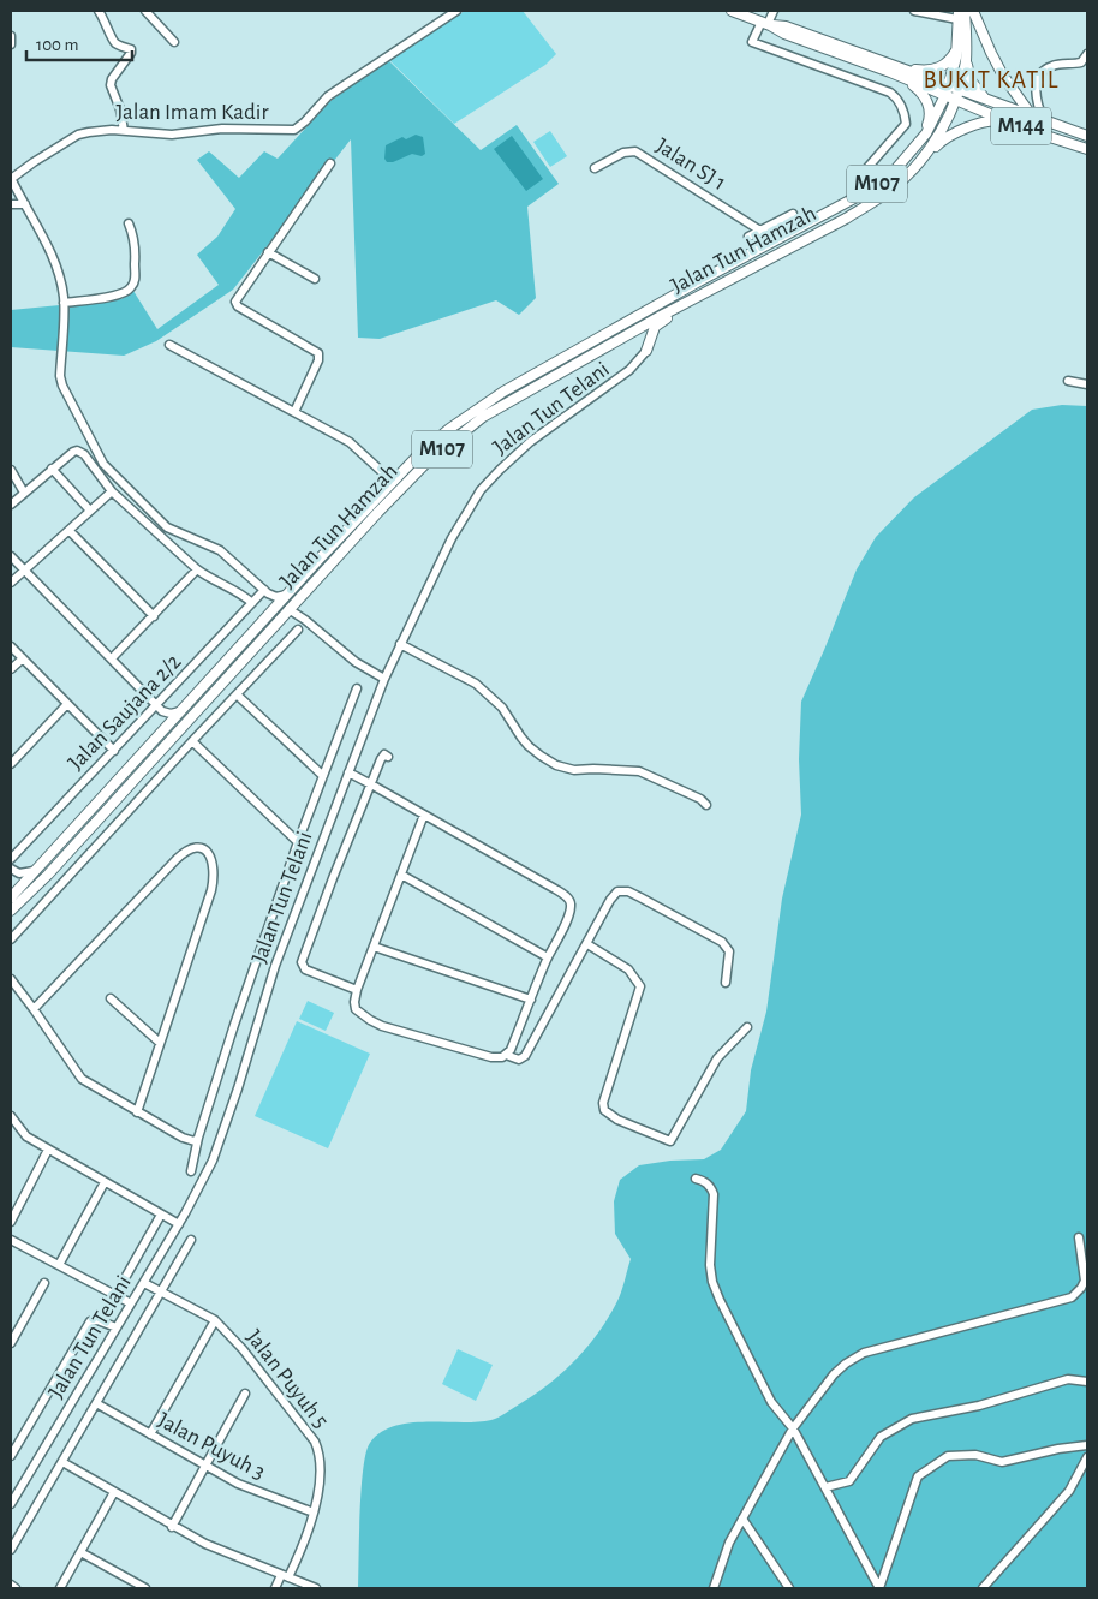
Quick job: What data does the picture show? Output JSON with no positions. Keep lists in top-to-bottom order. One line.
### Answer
{"streets":{"main road":["M144","M107","Jalan Tun Hamzah"],"street":["Jalan Imam Kadir","Jalan SJ 1","Jalan Tun Telani","Jalan Saujana 2/2","Jalan Puyuh 5","Jalan Puyuh 3"]},"crossings":[["M144","M107"],["M144","Jalan Tun Hamzah"],["Jalan SJ 1","Jalan Tun Hamzah"],["M107","Jalan Tun Hamzah"],["Jalan Tun Telani","Jalan Puyuh 5"],["Jalan Puyuh 5","Jalan Puyuh 3"]],"districts":["BUKIT KATIL"],"scale_bar":"100 m"}
